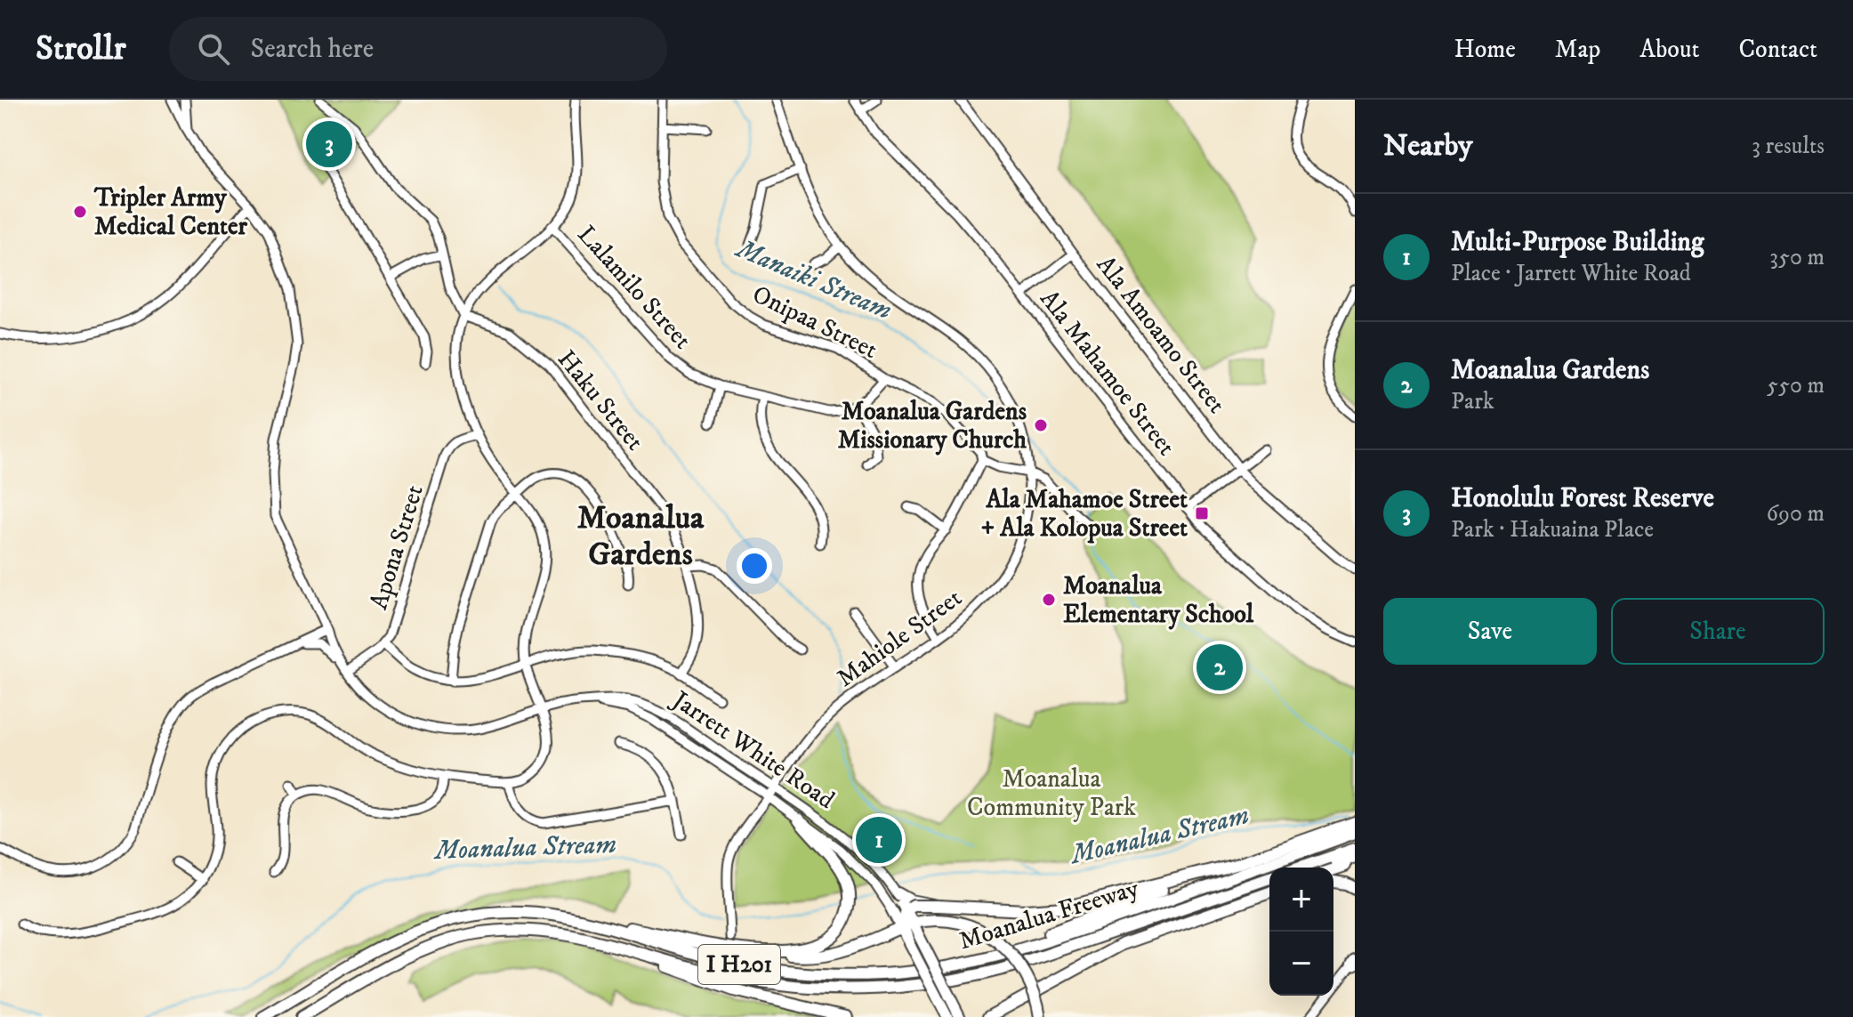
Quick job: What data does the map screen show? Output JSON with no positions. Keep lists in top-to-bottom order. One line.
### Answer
{"streets":{"highway":["Moanalua Freeway","I H201"],"main road":["Jarrett White Road"],"street":["Lalamilo Street","Onipaa Street","Ala Amoamo Street","Ala Mahamoe Street","Haku Street","Apona Street","Mahiole Street"]},"crossings":[["Apona Street","Jarrett White Road"],["Mahiole Street","Jarrett White Road"]],"districts":["Moanalua Gardens"],"water":["Manaiki Stream","Moanalua Stream"],"parks":["Moanalua Community Park"],"places":{"other":["Tripler Army Medical Center","Moanalua Gardens Missionary Church","Moanalua Elementary School"],"transit":["Ala Mahamoe Street + Ala Kolopua Street"]},"page":{"header":"Strollr","search":"Search here","nav":["Home","Map","About","Contact"],"heading":["Nearby","3 results"],"pins":["3","2","1"],"list":[{"mark":"1","name":"Multi-Purpose Building","note":"Place · Jarrett White Road","value":"350 m"},{"mark":"2","name":"Moanalua Gardens","note":"Park","value":"550 m"},{"mark":"3","name":"Honolulu Forest Reserve","note":"Park · Hakuaina Place","value":"690 m"}],"buttons":["Save","Share"],"map_buttons":["+","−"]}}
